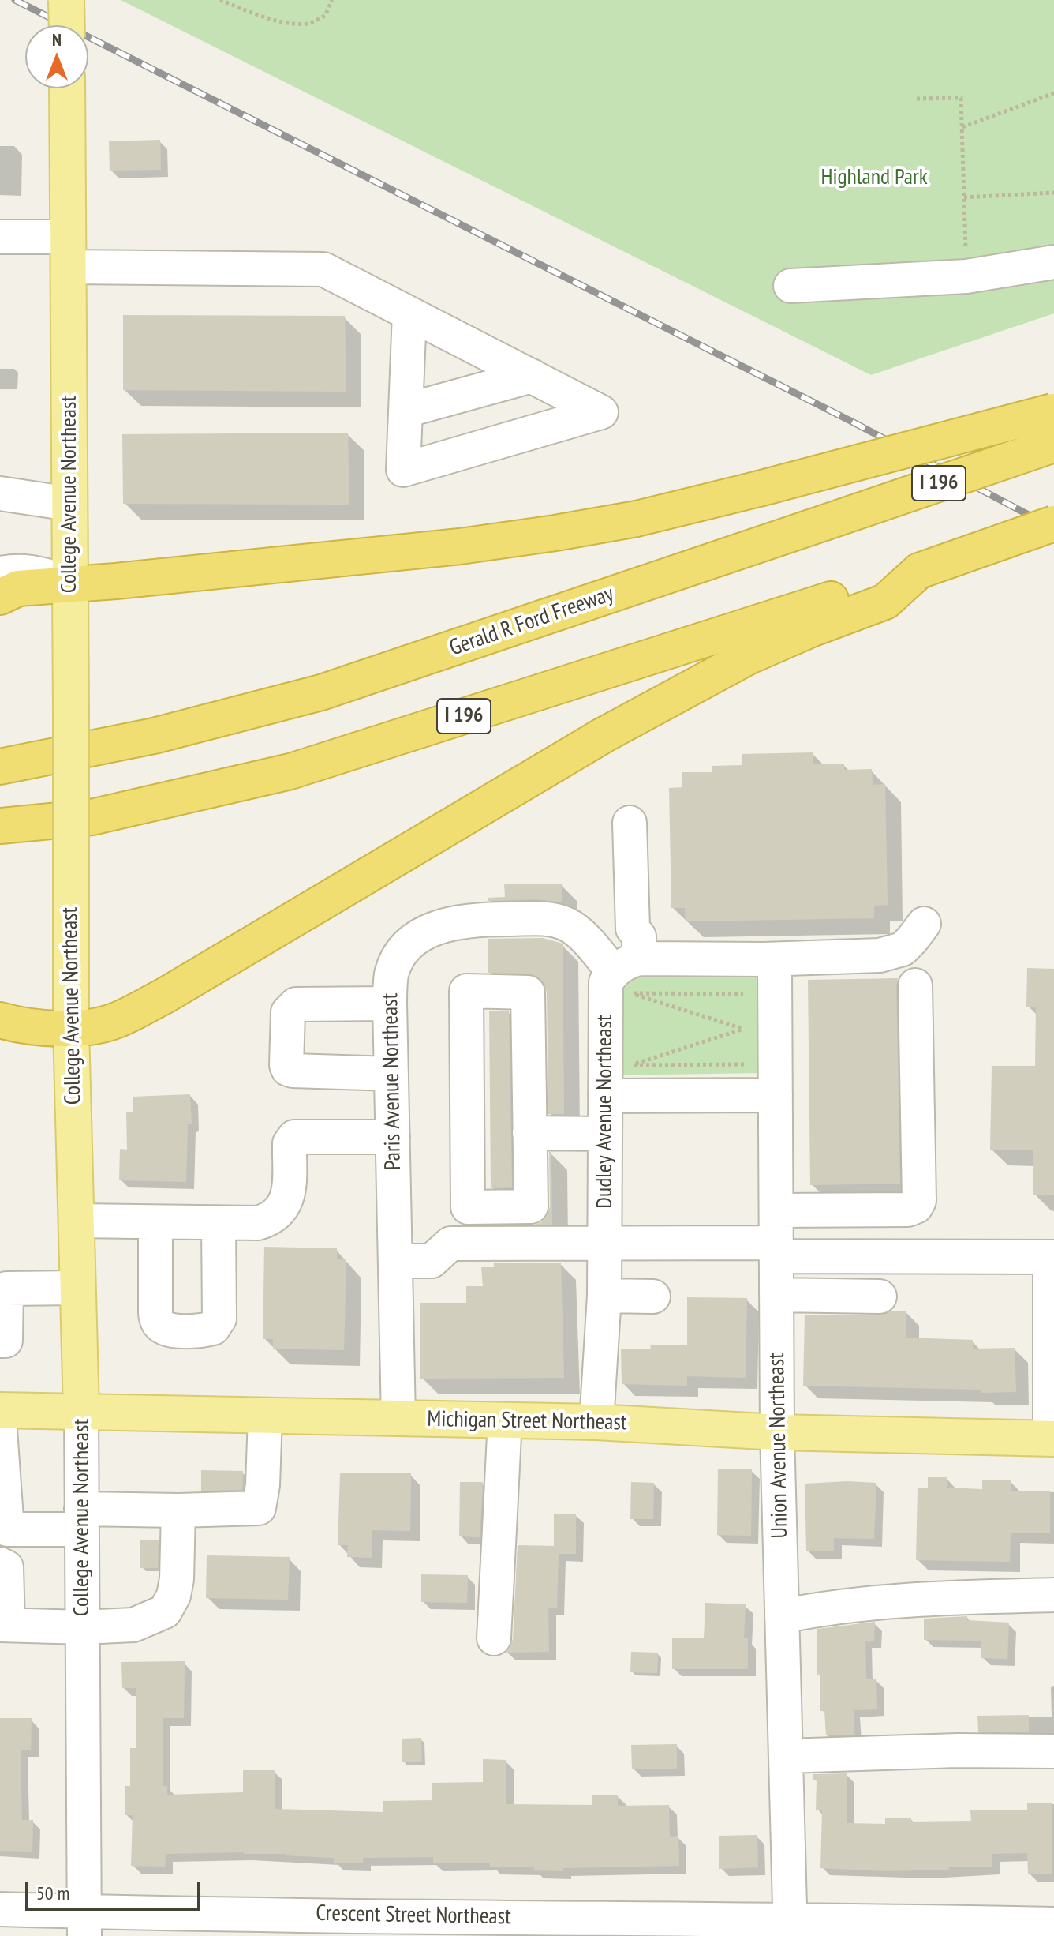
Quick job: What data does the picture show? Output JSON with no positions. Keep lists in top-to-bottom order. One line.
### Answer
{"streets":{"highway":["I 196","Gerald R Ford Freeway"],"main road":["College Avenue Northeast","Michigan Street Northeast"],"street":["Paris Avenue Northeast","Dudley Avenue Northeast","Union Avenue Northeast","Crescent Street Northeast"]},"crossings":[["College Avenue Northeast","Michigan Street Northeast"],["College Avenue Northeast","Crescent Street Northeast"],["Paris Avenue Northeast","Dudley Avenue Northeast"],["Paris Avenue Northeast","Michigan Street Northeast"],["Dudley Avenue Northeast","Michigan Street Northeast"],["Michigan Street Northeast","Union Avenue Northeast"],["Union Avenue Northeast","Crescent Street Northeast"]],"parks":["Highland Park"],"scale_bar":"50 m","north":"top"}
